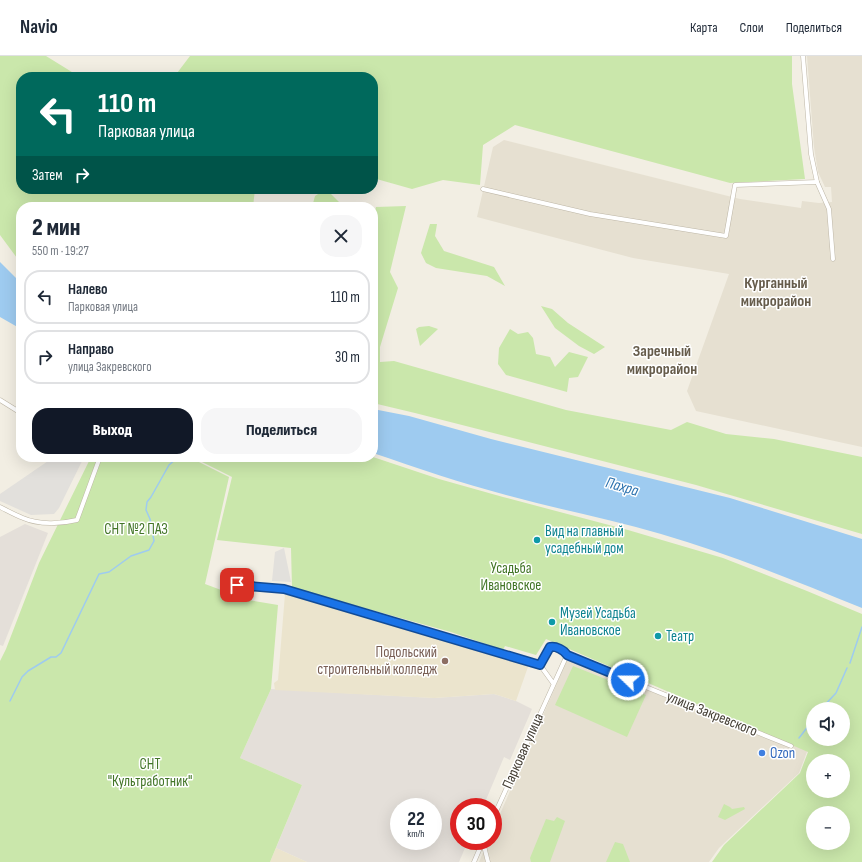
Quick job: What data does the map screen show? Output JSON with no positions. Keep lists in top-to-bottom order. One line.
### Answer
{"streets":{"street":["улица Закревского","Парковая улица"]},"crossings":[["улица Закревского","Парковая улица"]],"districts":["Курганный микрорайон","Заречный микрорайон"],"water":["Пахра"],"parks":["СНТ №2 ПАЗ","Усадьба Ивановское","СНТ \"Культработник\""],"places":["Вид на главный усадебный дом","Музей Усадьба Ивановское","Театр","Подольский строительный колледж","Ozon"],"page":{"header":"Navio","nav":["Карта","Слои","Поделиться"],"turn":["110 m","Парковая улица"],"then":"Затем","heading":["2 мин","550 m · 19:27"],"list":[{"name":"Налево","note":"Парковая улица","value":"110 m"},{"name":"Направо","note":"улица Закревского","value":"30 m"}],"buttons":["Выход","Поделиться"],"map_buttons":["+","−"],"speed":"22 km/h","limit":"30"}}
